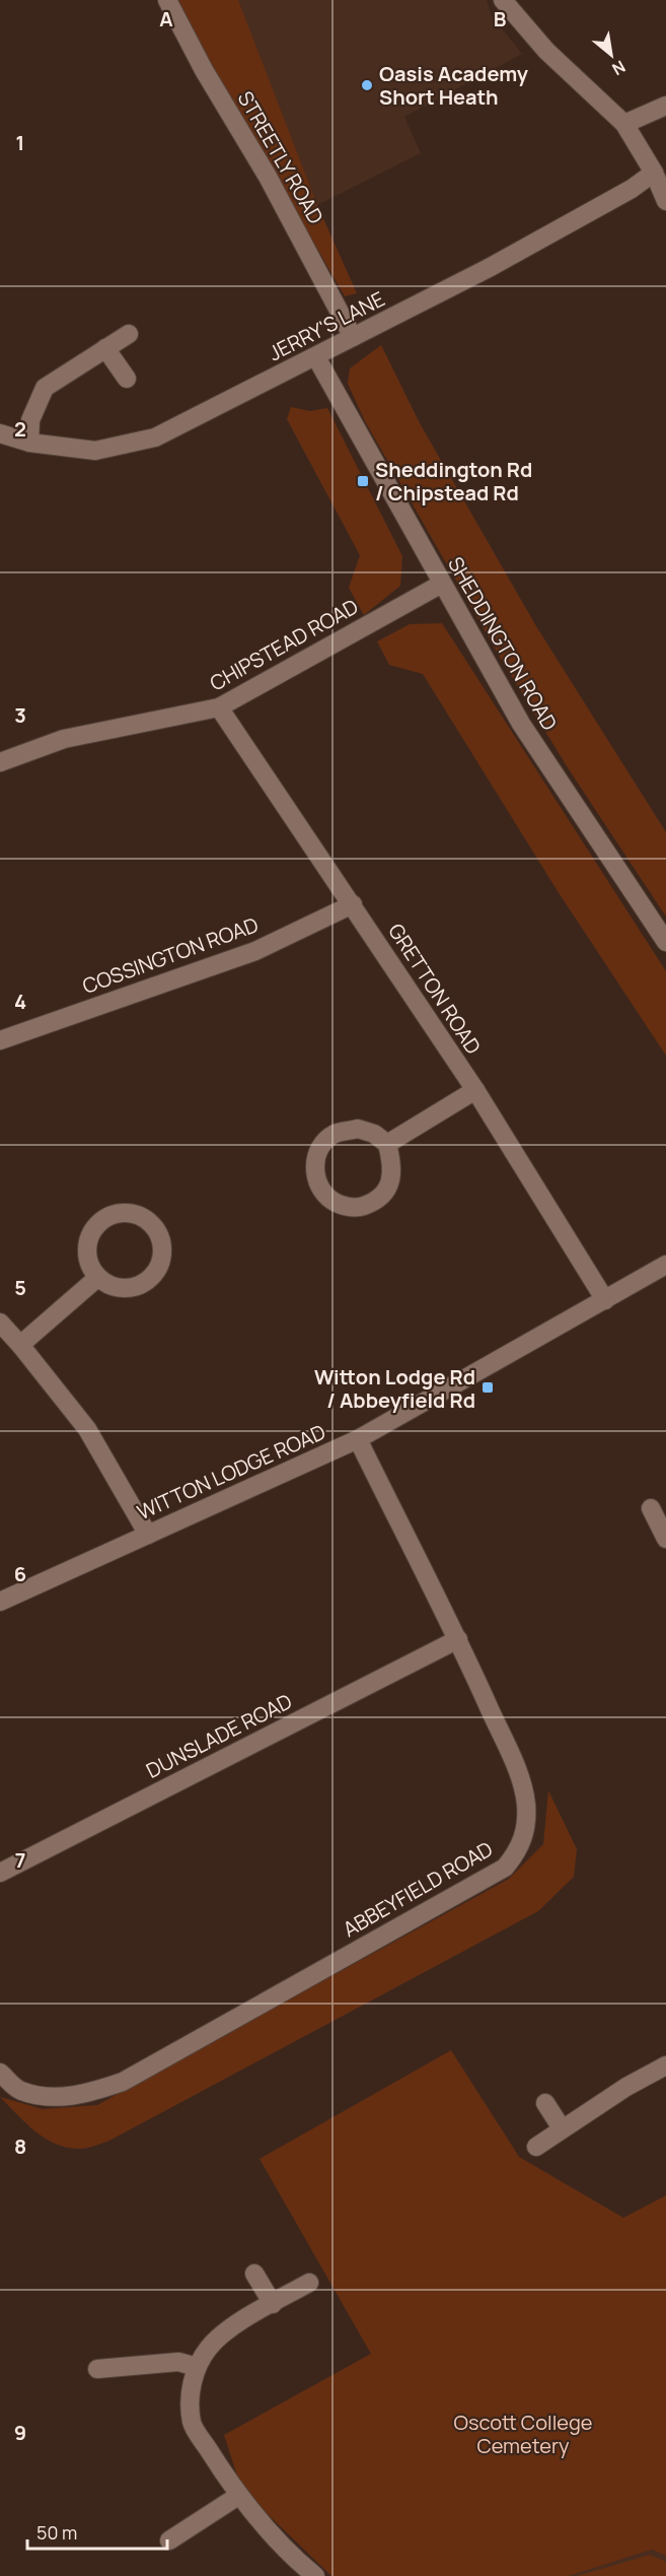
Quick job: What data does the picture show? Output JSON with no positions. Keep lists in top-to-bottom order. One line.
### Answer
{"streets":{"street":["STREETLY ROAD","JERRY'S LANE","SHEDDINGTON ROAD","CHIPSTEAD ROAD","COSSINGTON ROAD","GRETTON ROAD","WITTON LODGE ROAD","DUNSLADE ROAD","ABBEYFIELD ROAD"]},"crossings":[["STREETLY ROAD","JERRY'S LANE"],["JERRY'S LANE","SHEDDINGTON ROAD"],["SHEDDINGTON ROAD","CHIPSTEAD ROAD"],["CHIPSTEAD ROAD","GRETTON ROAD"],["COSSINGTON ROAD","GRETTON ROAD"],["GRETTON ROAD","WITTON LODGE ROAD"],["WITTON LODGE ROAD","ABBEYFIELD ROAD"],["DUNSLADE ROAD","ABBEYFIELD ROAD"]],"parks":["Oscott College Cemetery"],"places":{"other":["Oasis Academy Short Heath"],"transit":["Sheddington Rd / Chipstead Rd","Witton Lodge Rd / Abbeyfield Rd"]},"scale_bar":"50 m","north":"bottom right","grid":{"columns":["A","B"],"rows":["1","2","3","4","5","6","7","8","9"]}}
